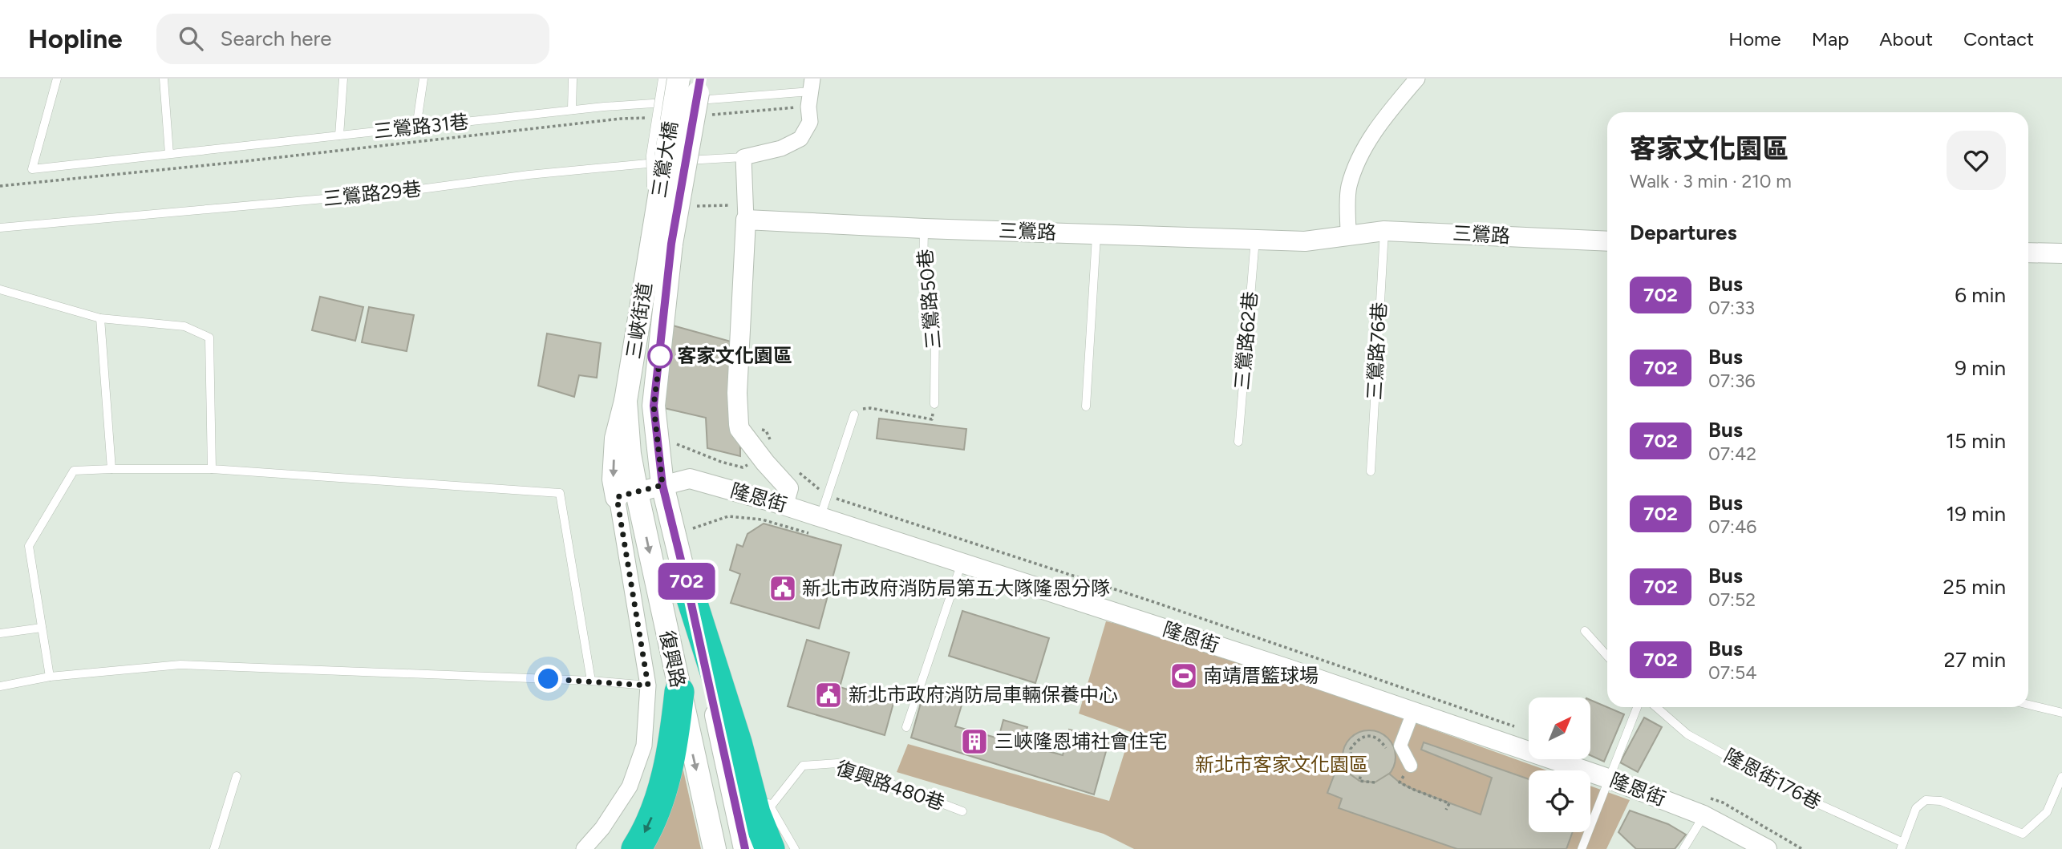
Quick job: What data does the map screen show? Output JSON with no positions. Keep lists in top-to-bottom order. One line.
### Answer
{"streets":{"main road":["三鶯大橋","三峽街道","復興路"],"street":["三鶯路","隆恩街"],"lane":["三鶯路31巷","三鶯路29巷","三鶯路50巷","三鶯路62巷","三鶯路76巷","隆恩街176巷","復興路480巷"]},"crossings":[["三鶯大橋","三峽街道"],["三鶯路","三鶯路50巷"],["三鶯路","三鶯路62巷"],["三鶯路","三鶯路76巷"],["三峽街道","復興路"],["隆恩街","復興路"]],"parks":["新北市客家文化園區"],"places":{"other":["客家文化園區"],"public building":["新北市政府消防局第五大隊隆恩分隊","新北市政府消防局車輛保養中心"],"sports":["南靖厝籃球場"],"building":["三峽隆恩埔社會住宅"]},"lines":["bus line 702"],"north":"top right","page":{"header":"Hopline","search":"Search here","nav":["Home","Map","About","Contact"],"on_map":"702","heading":[["客家文化園區","Walk · 3 min · 210 m"],"Departures"],"list":[{"mark":"702","name":"Bus","note":"07:33","value":"6 min"},{"mark":"702","name":"Bus","note":"07:36","value":"9 min"},{"mark":"702","name":"Bus","note":"07:42","value":"15 min"},{"mark":"702","name":"Bus","note":"07:46","value":"19 min"},{"mark":"702","name":"Bus","note":"07:52","value":"25 min"},{"mark":"702","name":"Bus","note":"07:54","value":"27 min"}]}}
